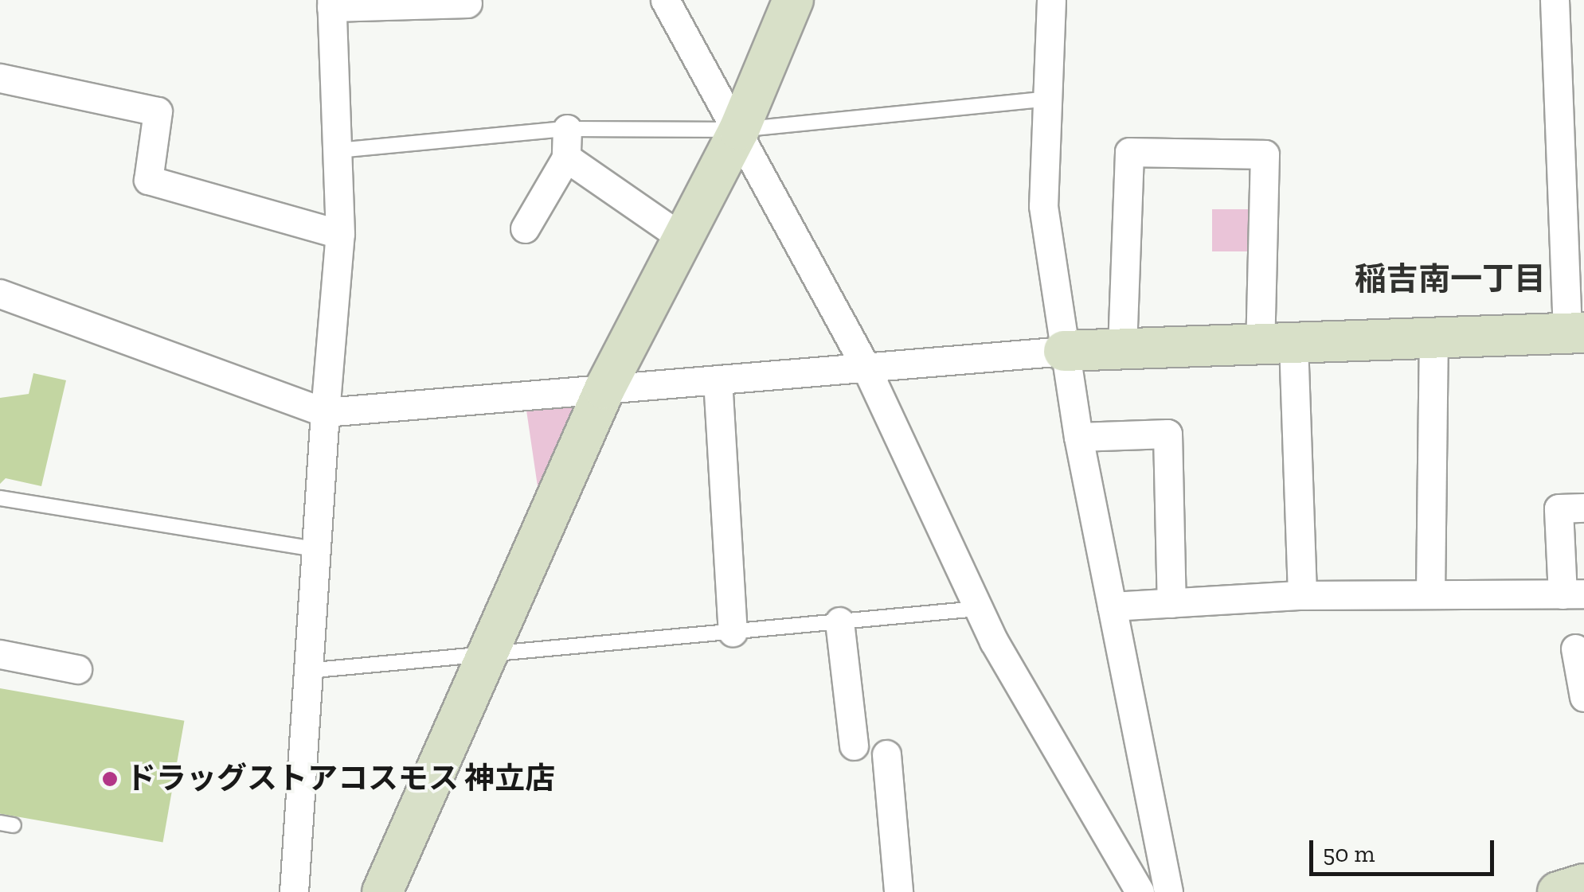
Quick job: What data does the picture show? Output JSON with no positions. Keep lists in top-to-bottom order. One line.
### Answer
{"districts":["稲吉南一丁目"],"places":["ドラッグストアコスモス 神立店"],"scale_bar":"50 m"}
